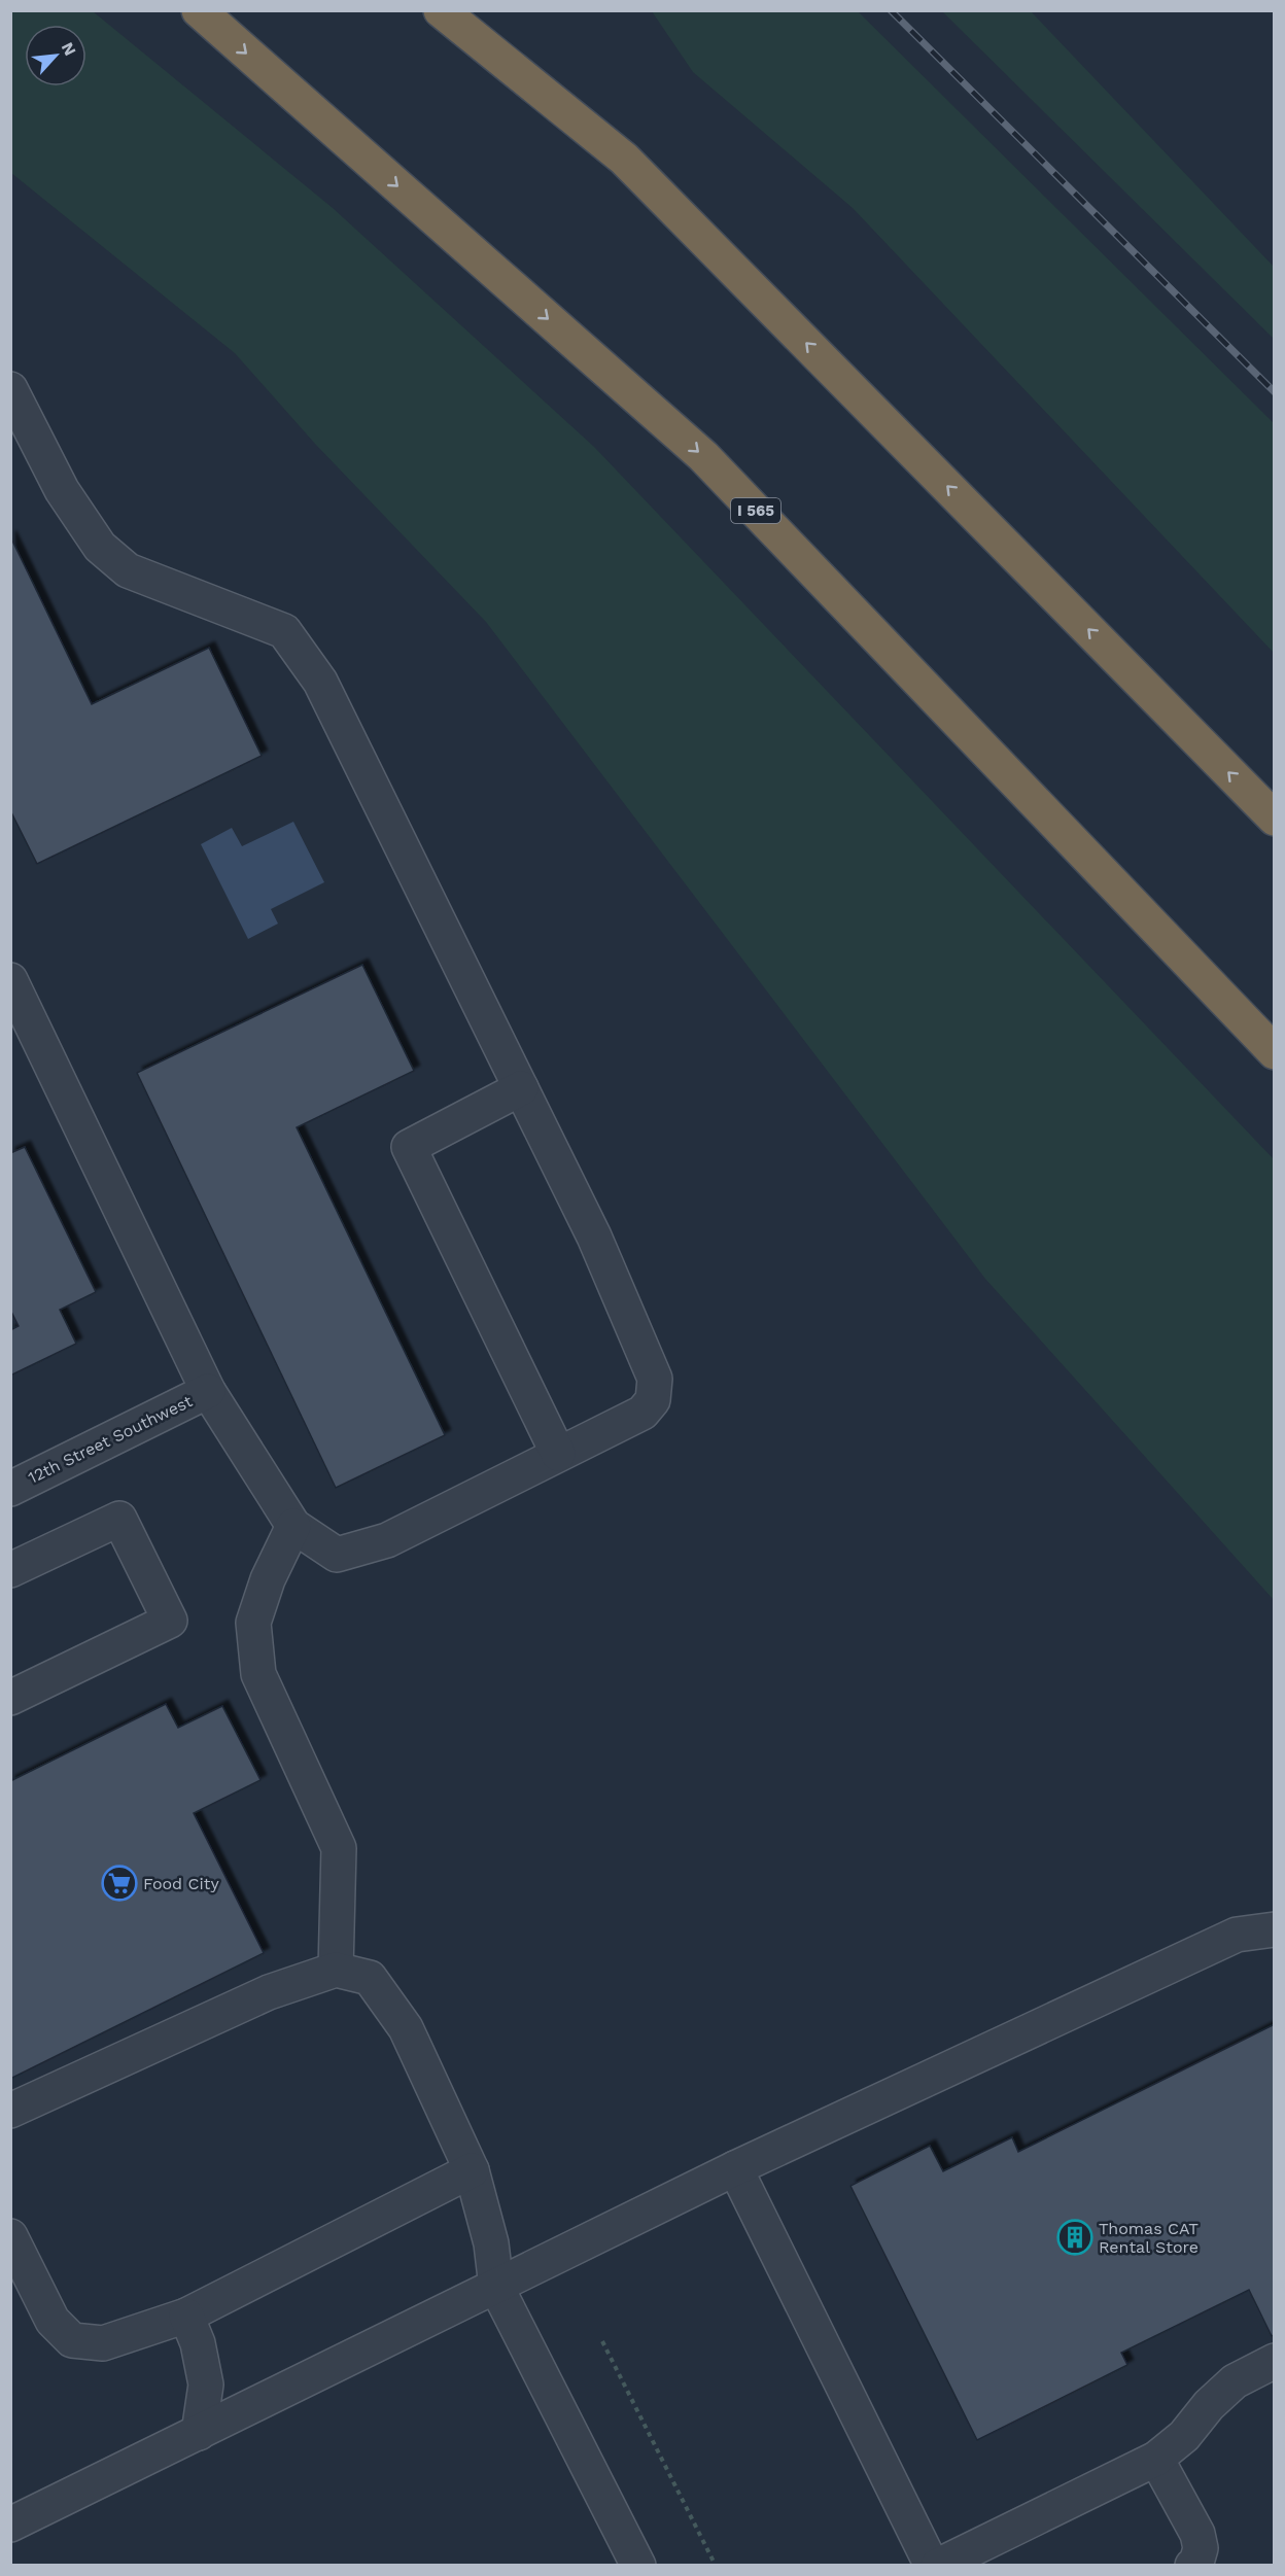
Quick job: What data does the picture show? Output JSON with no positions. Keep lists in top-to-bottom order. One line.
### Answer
{"streets":{"highway":["I 565"],"street":["12th Street Southwest"]},"places":{"supermarket":["Food City"],"building":["Thomas CAT Rental Store"]},"north":"top right"}
